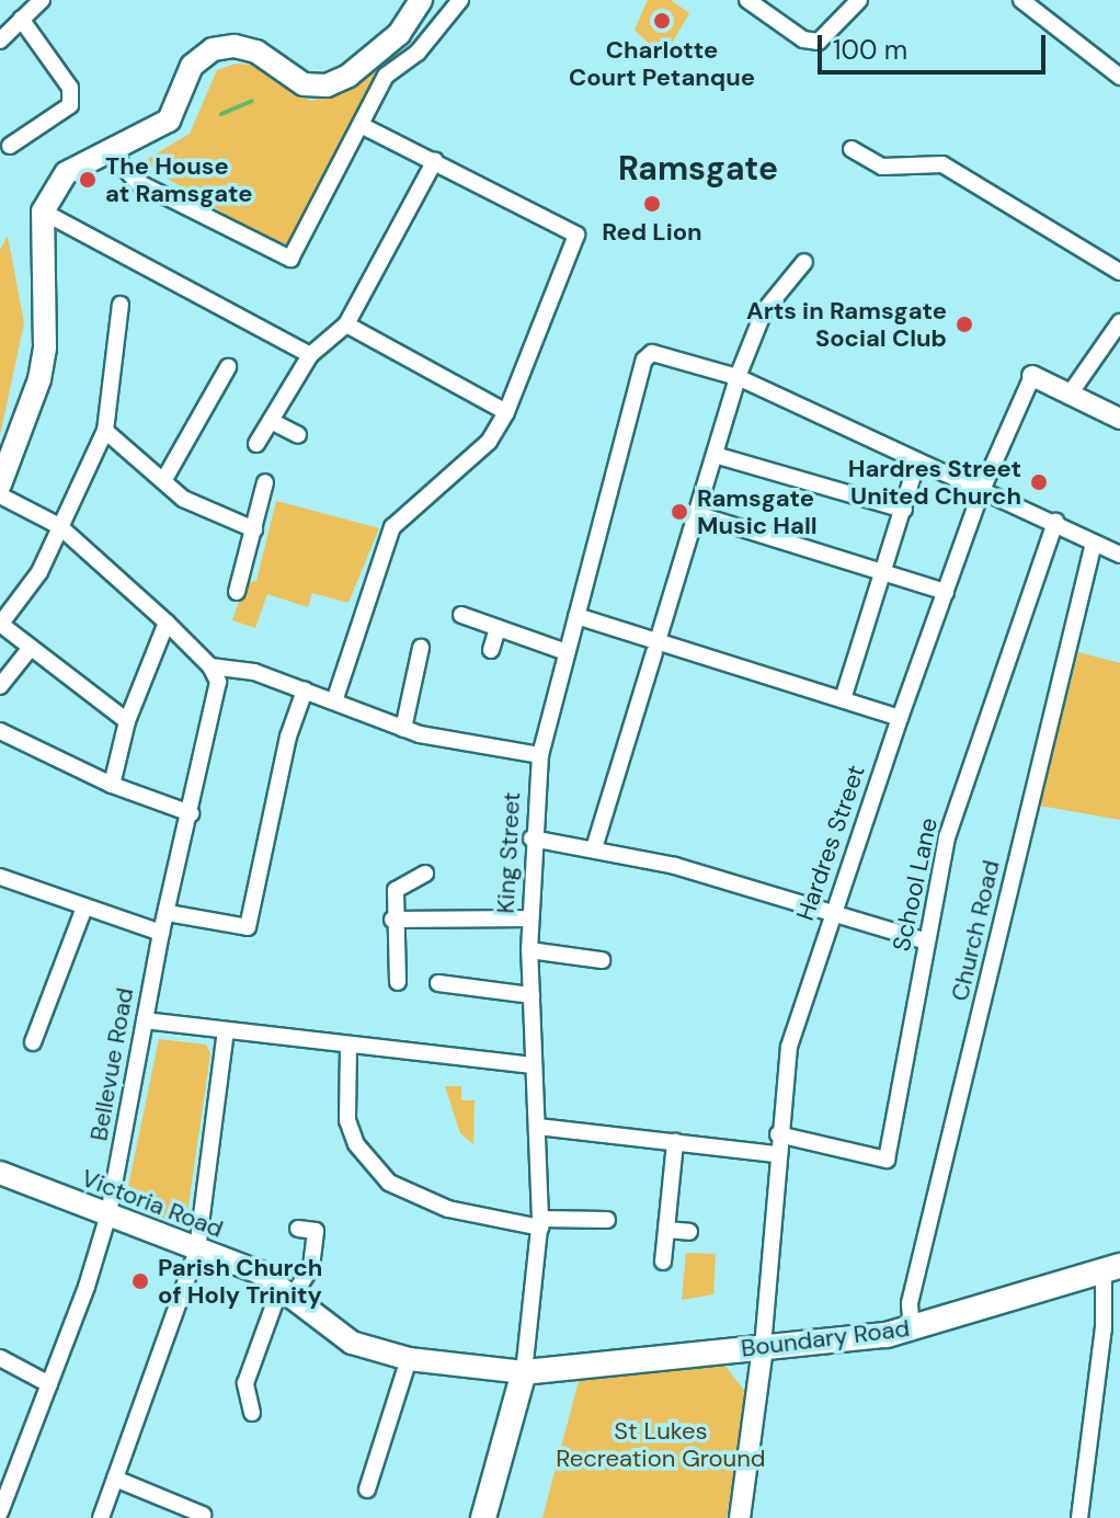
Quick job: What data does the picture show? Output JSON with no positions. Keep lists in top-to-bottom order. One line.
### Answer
{"streets":{"main road":["Victoria Road","Boundary Road"],"street":["Hardres Street","King Street","School Lane","Church Road","Bellevue Road"]},"crossings":[["Hardres Street","School Lane"],["Hardres Street","Boundary Road"],["King Street","Victoria Road"],["King Street","Boundary Road"],["Church Road","Boundary Road"],["Bellevue Road","Victoria Road"],["Victoria Road","Boundary Road"]],"districts":["Ramsgate"],"parks":["St Lukes Recreation Ground"],"places":["Charlotte Court Petanque","The House at Ramsgate","Red Lion","Arts in Ramsgate Social Club","Hardres Street United Church","Ramsgate Music Hall","Parish Church of Holy Trinity"],"scale_bar":"100 m"}
